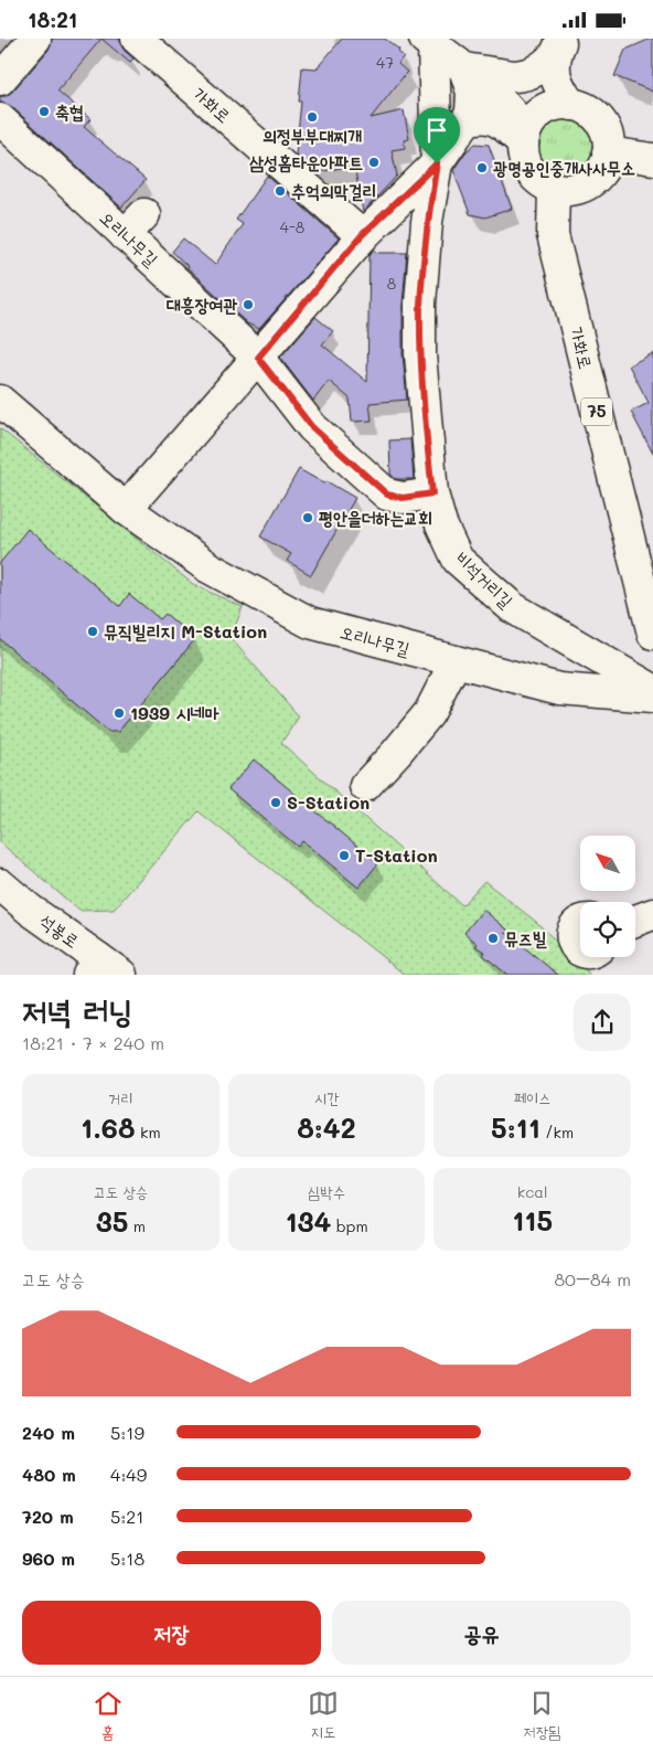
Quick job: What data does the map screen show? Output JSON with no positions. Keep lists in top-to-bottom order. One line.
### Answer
{"streets":{"street":["가화로","오리나무길","75","비석거리길","석봉로"]},"crossings":[["오리나무길","비석거리길"]],"places":["축협","의정부부대찌개","삼성홈타운아파트","광명공인중개사사무소","추억의막걸리","대흥장여관","평안을더하는교회","뮤직빌리지 M-Station","1939 시네마","S-Station","T-Station","뮤즈빌"],"house_numbers":["47","4-8","8"],"north":"top left","page":{"status":"18:21","heading":["저녁 러닝","18:21 · 7 × 240 m"],"stats":[["거리","1.68 km"],["시간","8:42"],["페이스","5:11 /km"],["고도 상승","35 m"],["심박수","134 bpm"],["kcal","115"]],"chart":["고도 상승","80–84 m"],"list":[{"name":"240 m","note":"5:19"},{"name":"480 m","note":"4:49"},{"name":"720 m","note":"5:21"},{"name":"960 m","note":"5:18"}],"buttons":["저장","공유"],"tabs":["홈","지도","저장됨"]}}
